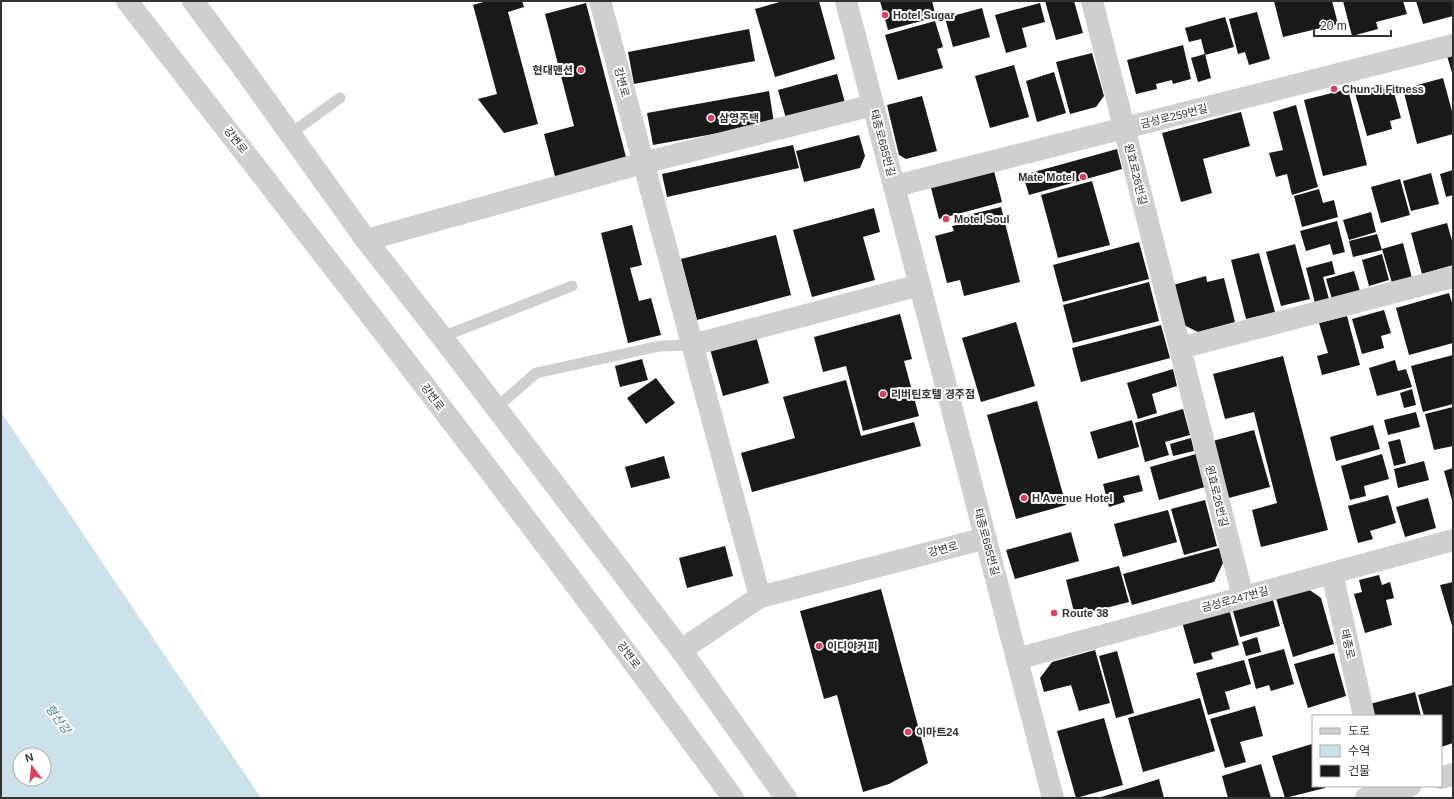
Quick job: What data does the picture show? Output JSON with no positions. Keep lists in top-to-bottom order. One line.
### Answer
{"streets":{"street":["강변로","금성로259번길","태종로685번길","원효로26번길","금성로247번길","태종로"]},"crossings":[["강변로","태종로685번길"],["금성로259번길","태종로685번길"],["금성로259번길","원효로26번길"],["태종로685번길","금성로247번길"],["원효로26번길","금성로247번길"],["금성로247번길","태종로"]],"water":["형산강"],"places":["Hotel Sugar","현대맨션","Chun Ji Fitness","삼영주택","Mate Motel","Motel Soul","리버틴호텔 경주점","H Avenue Hotel","Route 38","이디야커피","이마트24"],"legend":["도로","수역","건물"],"scale_bar":"20 m","north":"top"}
